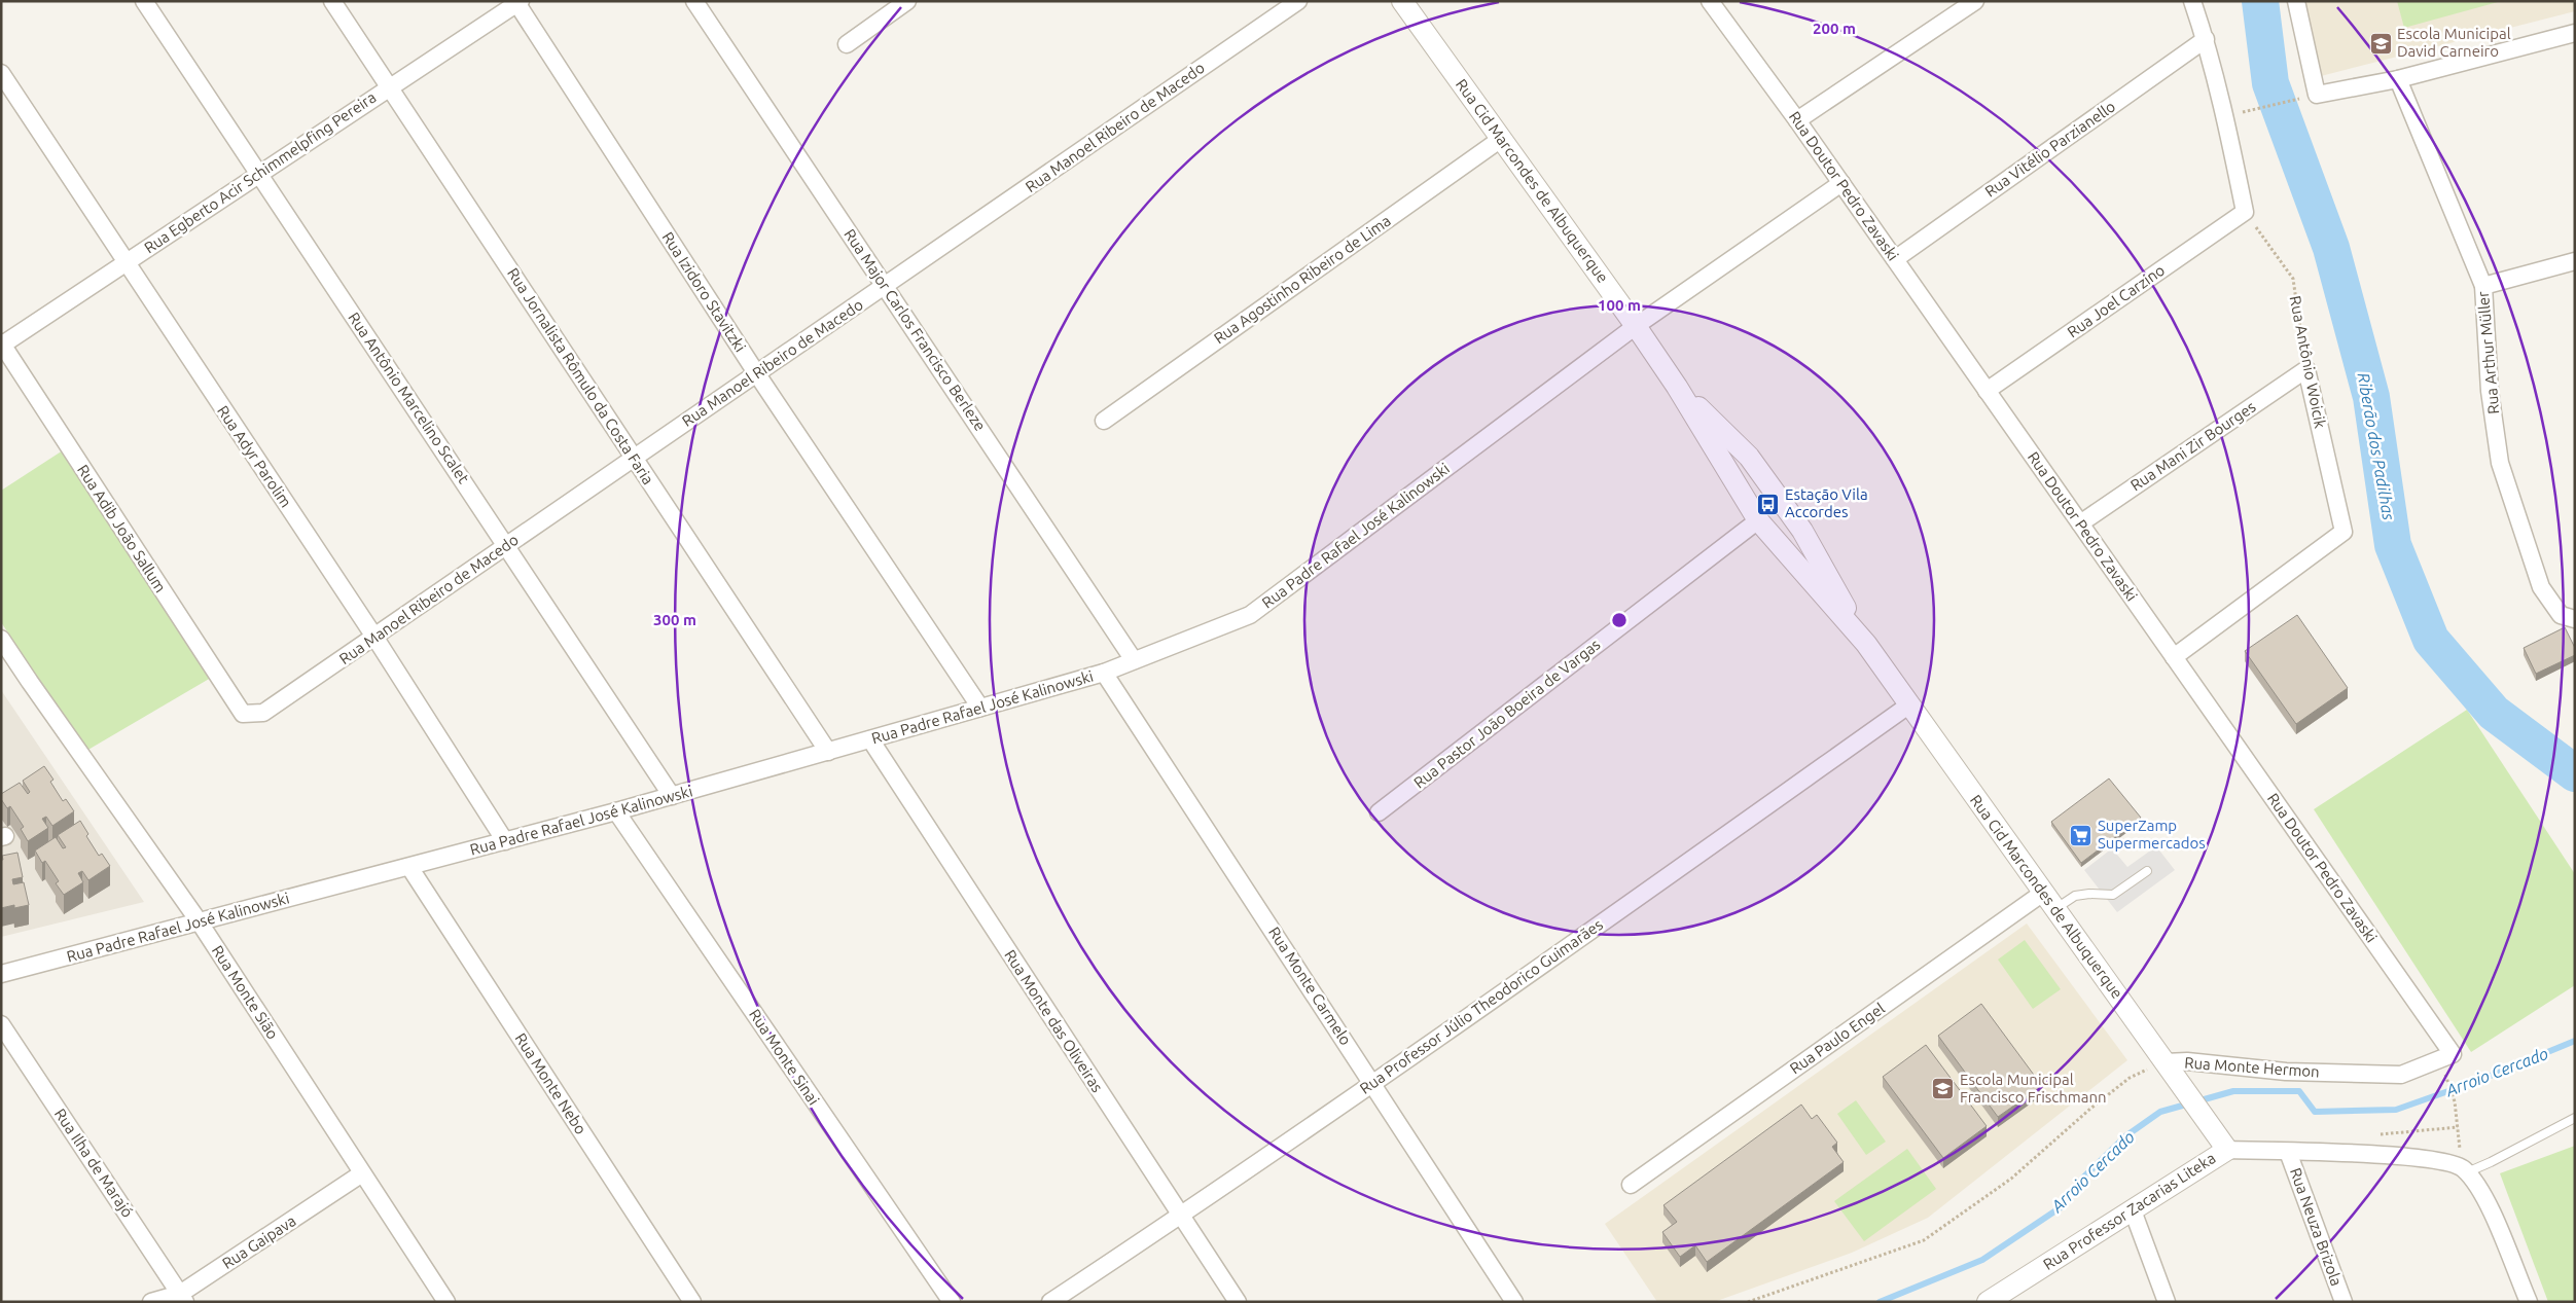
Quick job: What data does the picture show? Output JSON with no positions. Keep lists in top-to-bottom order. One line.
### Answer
{"streets":{"street":["Rua Manoel Ribeiro de Macedo","Rua Vitélio Parzianello","Rua Egberto Acir Schimmelpfing Pereira","Rua Cid Marcondes de Albuquerque","Rua Doutor Pedro Zavaski","Rua Agostinho Ribeiro de Lima","Rua Izidoro Stavitzki","Rua Joel Carzino","Rua Major Carlos Francisco Berleze","Rua Arthur Müller","Rua Antônio Woicik","Rua Jornalista Rômulo da Costa Faria","Rua Antônio Marcelino Scalet","Rua Mani Zir Bourges","Rua Adyr Parolim","Rua Adib João Sallum","Rua Padre Rafael José Kalinowski","Rua Pastor João Boeira de Vargas","Rua Monte Carmelo","Rua Monte Sião","Rua Professor Júlio Theodorico Guimarães","Rua Monte das Oliveiras","Rua Paulo Engel","Rua Monte Sinai","Rua Monte Hermon","Rua Monte Nebo","Rua Ilha de Marajó","Rua Professor Zacarias Liteka","Rua Neuza Brizola","Rua Gaipava"]},"crossings":[["Rua Manoel Ribeiro de Macedo","Rua Izidoro Stavitzki"],["Rua Manoel Ribeiro de Macedo","Rua Major Carlos Francisco Berleze"],["Rua Manoel Ribeiro de Macedo","Rua Jornalista Rômulo da Costa Faria"],["Rua Manoel Ribeiro de Macedo","Rua Antônio Marcelino Scalet"],["Rua Manoel Ribeiro de Macedo","Rua Adyr Parolim"],["Rua Manoel Ribeiro de Macedo","Rua Adib João Sallum"],["Rua Vitélio Parzianello","Rua Doutor Pedro Zavaski"],["Rua Egberto Acir Schimmelpfing Pereira","Rua Izidoro Stavitzki"],["Rua Egberto Acir Schimmelpfing Pereira","Rua Jornalista Rômulo da Costa Faria"],["Rua Egberto Acir Schimmelpfing Pereira","Rua Antônio Marcelino Scalet"],["Rua Egberto Acir Schimmelpfing Pereira","Rua Adyr Parolim"],["Rua Egberto Acir Schimmelpfing Pereira","Rua Adib João Sallum"],["Rua Cid Marcondes de Albuquerque","Rua Agostinho Ribeiro de Lima"],["Rua Cid Marcondes de Albuquerque","Rua Padre Rafael José Kalinowski"],["Rua Cid Marcondes de Albuquerque","Rua Pastor João Boeira de Vargas"],["Rua Cid Marcondes de Albuquerque","Rua Professor Júlio Theodorico Guimarães"],["Rua Cid Marcondes de Albuquerque","Rua Paulo Engel"],["Rua Cid Marcondes de Albuquerque","Rua Monte Hermon"],["Rua Cid Marcondes de Albuquerque","Rua Professor Zacarias Liteka"],["Rua Doutor Pedro Zavaski","Rua Joel Carzino"],["Rua Doutor Pedro Zavaski","Rua Antônio Woicik"],["Rua Doutor Pedro Zavaski","Rua Mani Zir Bourges"],["Rua Doutor Pedro Zavaski","Rua Padre Rafael José Kalinowski"],["Rua Doutor Pedro Zavaski","Rua Monte Hermon"],["Rua Izidoro Stavitzki","Rua Padre Rafael José Kalinowski"],["Rua Joel Carzino","Rua Antônio Woicik"],["Rua Major Carlos Francisco Berleze","Rua Padre Rafael José Kalinowski"],["Rua Antônio Woicik","Rua Mani Zir Bourges"],["Rua Jornalista Rômulo da Costa Faria","Rua Padre Rafael José Kalinowski"],["Rua Antônio Marcelino Scalet","Rua Padre Rafael José Kalinowski"],["Rua Adyr Parolim","Rua Padre Rafael José Kalinowski"],["Rua Padre Rafael José Kalinowski","Rua Monte Carmelo"],["Rua Padre Rafael José Kalinowski","Rua Monte Sião"],["Rua Padre Rafael José Kalinowski","Rua Monte das Oliveiras"],["Rua Padre Rafael José Kalinowski","Rua Monte Sinai"],["Rua Padre Rafael José Kalinowski","Rua Monte Nebo"],["Rua Monte Carmelo","Rua Professor Júlio Theodorico Guimarães"],["Rua Monte Sião","Rua Gaipava"],["Rua Professor Júlio Theodorico Guimarães","Rua Monte das Oliveiras"],["Rua Ilha de Marajó","Rua Gaipava"],["Rua Professor Zacarias Liteka","Rua Neuza Brizola"]],"water":["Riberão dos Padilhas","Arroio Cercado"],"places":{"school or university":["Escola Municipal David Carneiro","Escola Municipal Francisco Frischmann"],"bus stop":["Estação Vila Accordes"],"supermarket":["SuperZamp Supermercados"]},"rings":["200 m","100 m","300 m"]}
